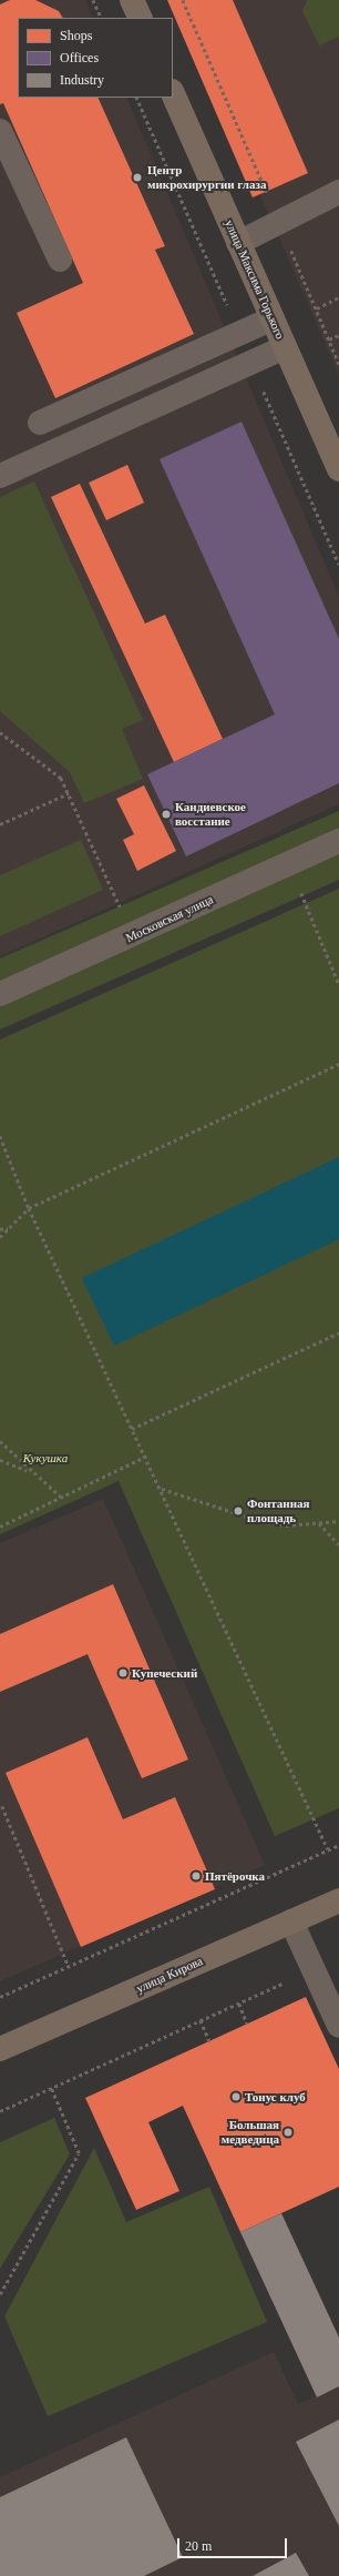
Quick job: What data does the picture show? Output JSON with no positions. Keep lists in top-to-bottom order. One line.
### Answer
{"streets":{"main road":["улица Максима Горького","улица Кирова"],"street":["Московская улица"]},"parks":["Кукушка"],"places":["Центр микрохирургии глаза","Кандиевское восстание","Фонтанная площадь","Купеческий","Пятёрочка","Тонус клуб","Большая медведица"],"legend":["Shops","Offices","Industry"],"scale_bar":"20 m"}
